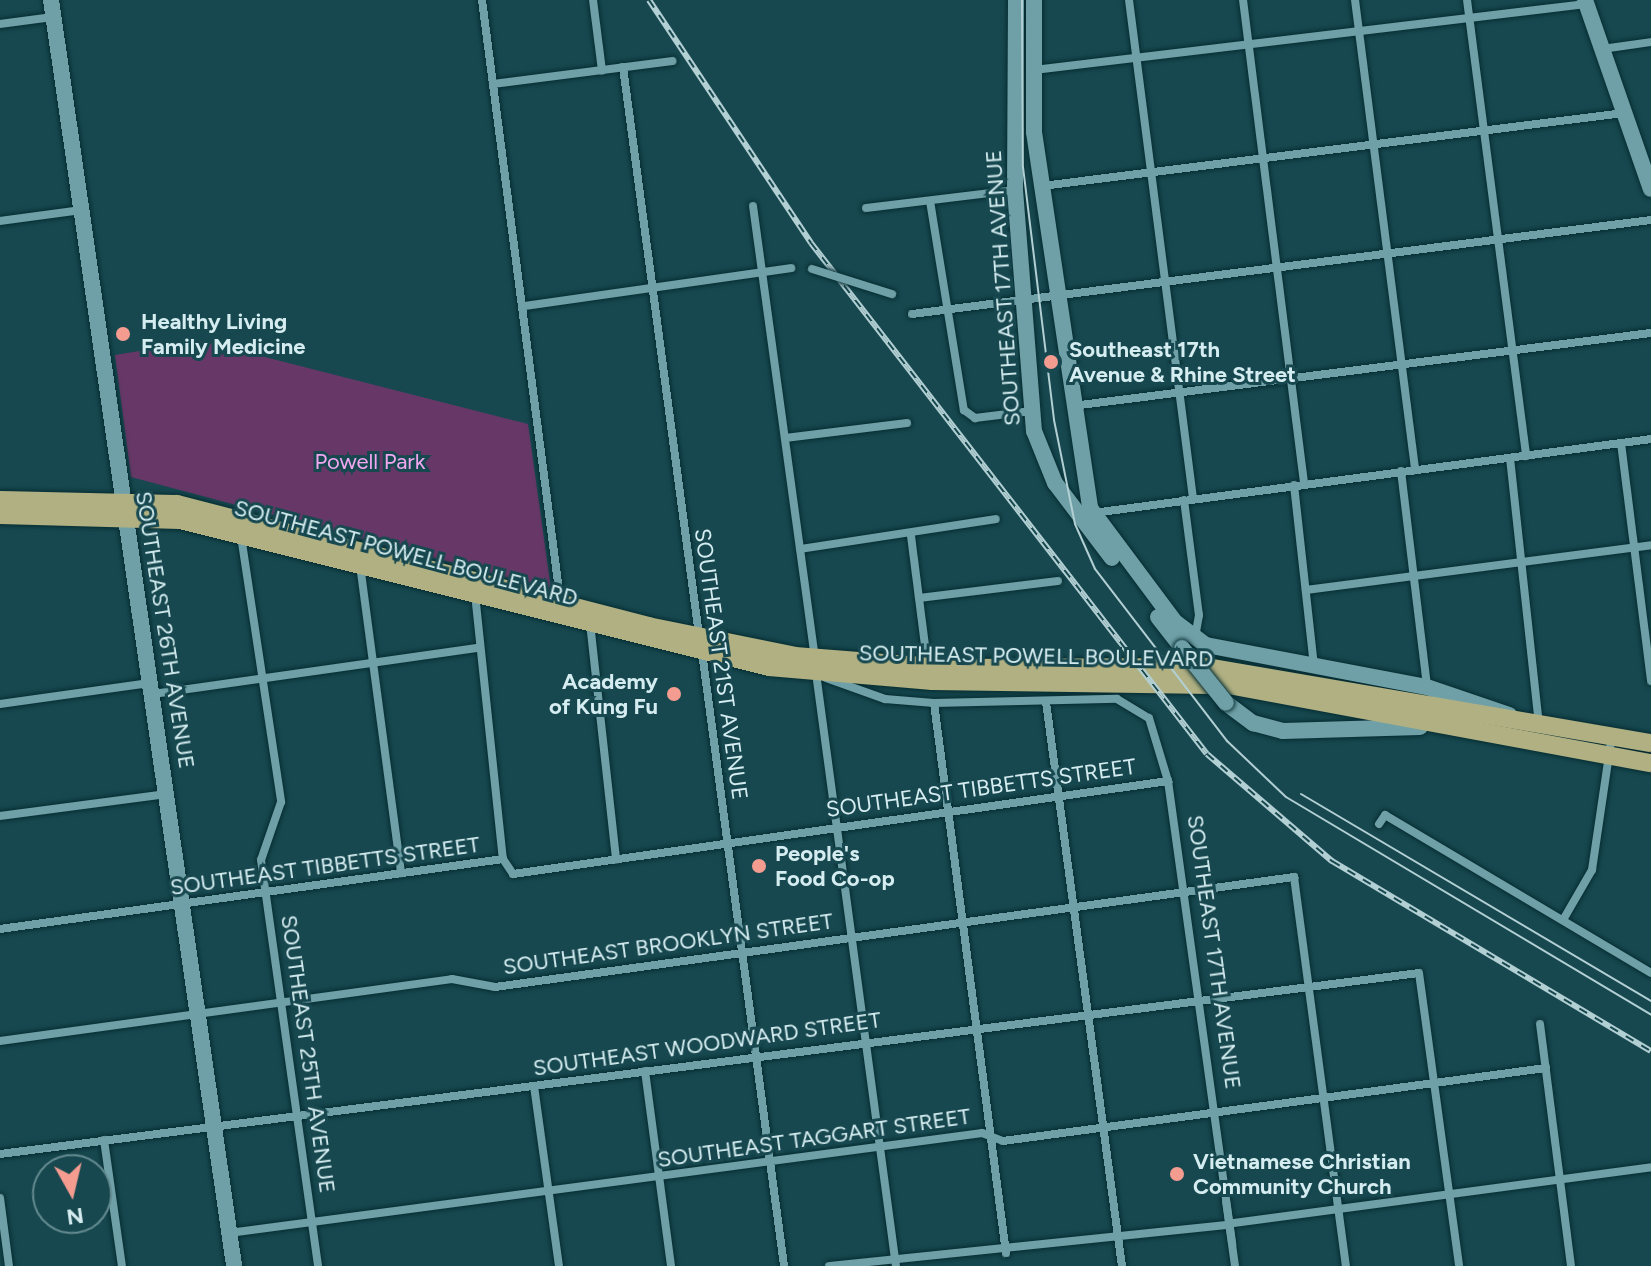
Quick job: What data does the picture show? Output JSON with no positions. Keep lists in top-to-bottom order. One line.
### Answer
{"streets":{"main road":["SOUTHEAST POWELL BOULEVARD"],"street":["SOUTHEAST 17TH AVENUE","SOUTHEAST 26TH AVENUE","SOUTHEAST 21ST AVENUE","SOUTHEAST TIBBETTS STREET","SOUTHEAST BROOKLYN STREET","SOUTHEAST WOODWARD STREET","SOUTHEAST 25TH AVENUE","SOUTHEAST TAGGART STREET"]},"crossings":[["SOUTHEAST 17TH AVENUE","SOUTHEAST POWELL BOULEVARD"],["SOUTHEAST 17TH AVENUE","SOUTHEAST TIBBETTS STREET"],["SOUTHEAST 17TH AVENUE","SOUTHEAST BROOKLYN STREET"],["SOUTHEAST 17TH AVENUE","SOUTHEAST WOODWARD STREET"],["SOUTHEAST 17TH AVENUE","SOUTHEAST TAGGART STREET"],["SOUTHEAST POWELL BOULEVARD","SOUTHEAST 26TH AVENUE"],["SOUTHEAST POWELL BOULEVARD","SOUTHEAST 21ST AVENUE"],["SOUTHEAST POWELL BOULEVARD","SOUTHEAST 25TH AVENUE"],["SOUTHEAST 26TH AVENUE","SOUTHEAST TIBBETTS STREET"],["SOUTHEAST 26TH AVENUE","SOUTHEAST BROOKLYN STREET"],["SOUTHEAST 26TH AVENUE","SOUTHEAST WOODWARD STREET"],["SOUTHEAST 26TH AVENUE","SOUTHEAST TAGGART STREET"],["SOUTHEAST 21ST AVENUE","SOUTHEAST TIBBETTS STREET"],["SOUTHEAST 21ST AVENUE","SOUTHEAST BROOKLYN STREET"],["SOUTHEAST 21ST AVENUE","SOUTHEAST WOODWARD STREET"],["SOUTHEAST 21ST AVENUE","SOUTHEAST TAGGART STREET"],["SOUTHEAST TIBBETTS STREET","SOUTHEAST 25TH AVENUE"],["SOUTHEAST BROOKLYN STREET","SOUTHEAST WOODWARD STREET"],["SOUTHEAST BROOKLYN STREET","SOUTHEAST 25TH AVENUE"],["SOUTHEAST WOODWARD STREET","SOUTHEAST 25TH AVENUE"],["SOUTHEAST WOODWARD STREET","SOUTHEAST TAGGART STREET"],["SOUTHEAST 25TH AVENUE","SOUTHEAST TAGGART STREET"]],"parks":["Powell Park"],"places":["Healthy Living Family Medicine","Southeast 17th Avenue & Rhine Street","Academy of Kung Fu","People's Food Co-op","Vietnamese Christian Community Church"],"north":"bottom"}
